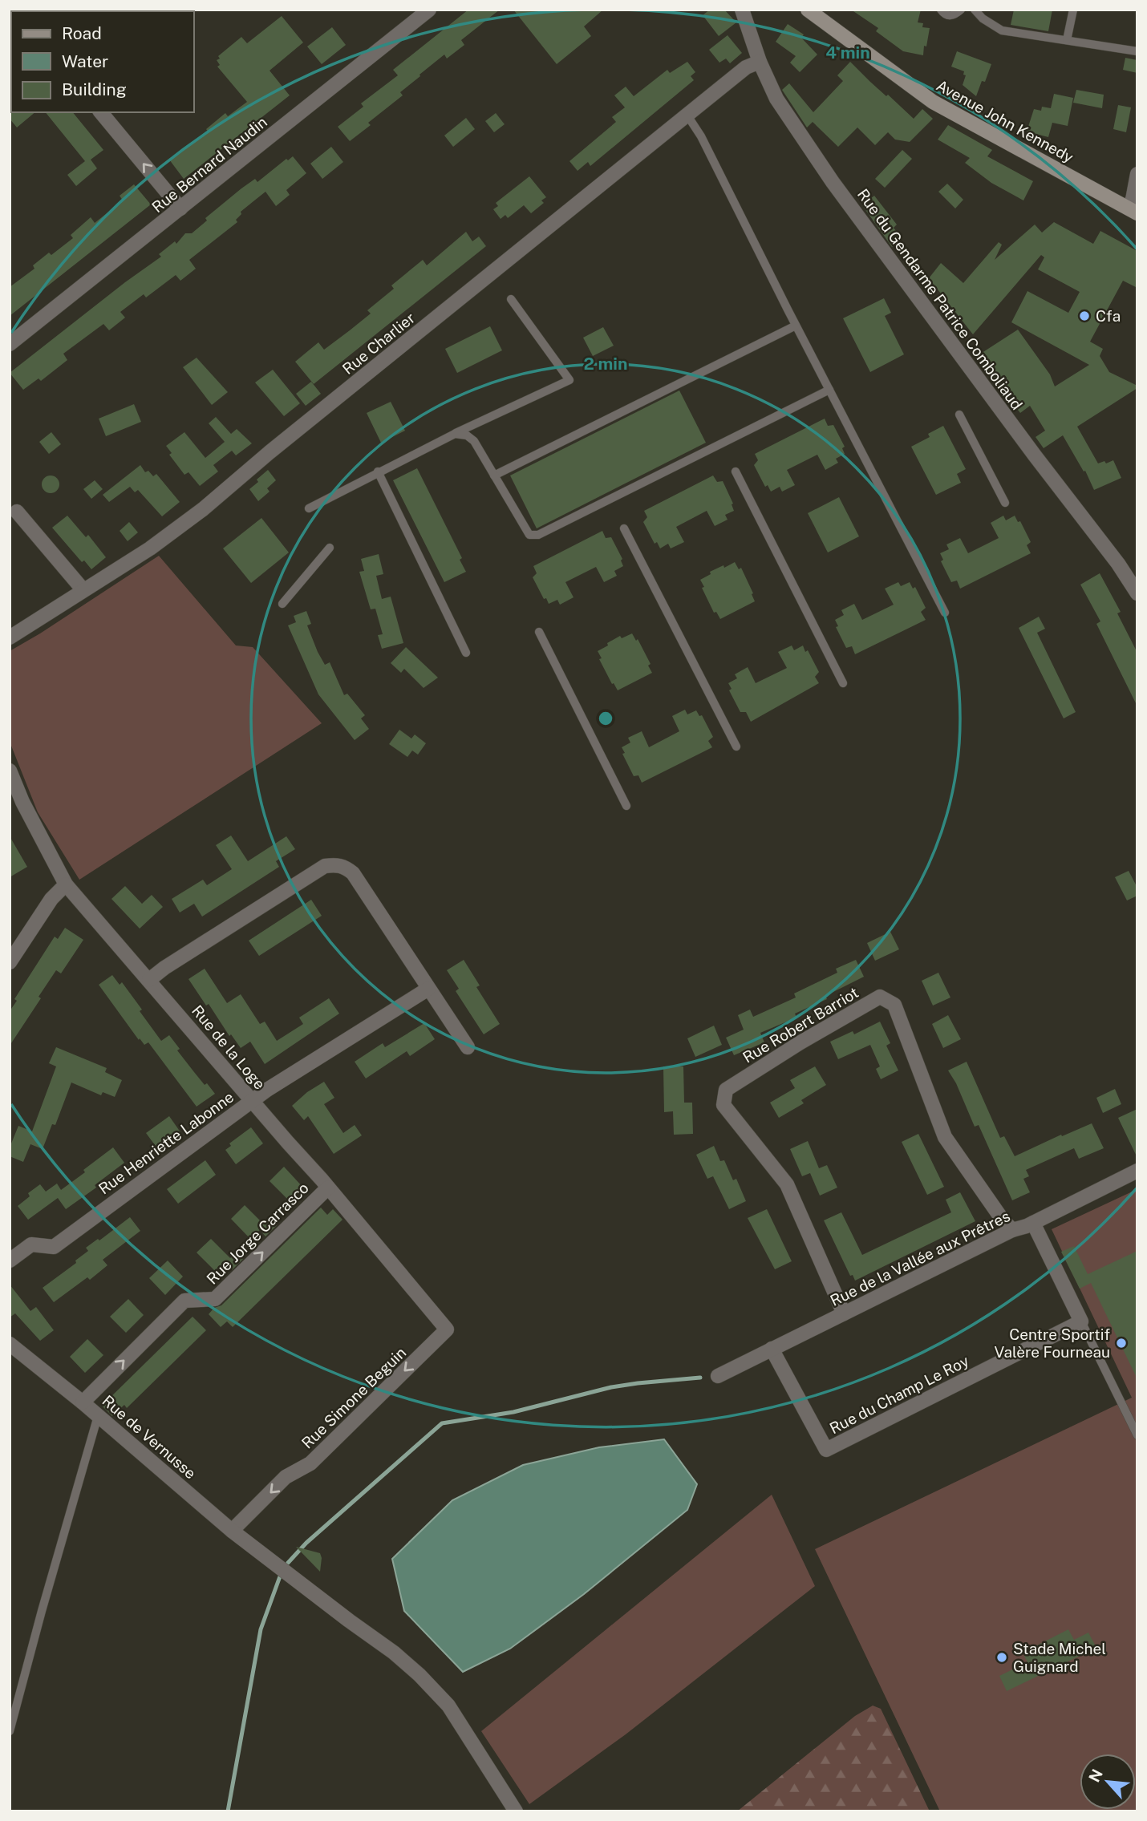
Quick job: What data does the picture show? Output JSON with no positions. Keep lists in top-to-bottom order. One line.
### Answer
{"streets":{"main road":["Avenue John Kennedy"],"street":["Rue Bernard Naudin","Rue du Gendarme Patrice Comboliaud","Rue Charlier","Rue Robert Barriot","Rue de la Loge","Rue Henriette Labonne","Rue Jorge Carrasco","Rue de la Vallée aux Prêtres","Rue du Champ Le Roy","Rue Simone Beguin","Rue de Vernusse"]},"crossings":[["Rue du Gendarme Patrice Comboliaud","Rue Charlier"],["Rue Robert Barriot","Rue de la Vallée aux Prêtres"],["Rue de la Loge","Rue Henriette Labonne"],["Rue de la Loge","Rue Jorge Carrasco"],["Rue de la Loge","Rue Simone Beguin"],["Rue Jorge Carrasco","Rue de Vernusse"],["Rue de la Vallée aux Prêtres","Rue du Champ Le Roy"],["Rue Simone Beguin","Rue de Vernusse"]],"one_way":["Rue Jorge Carrasco","Rue Simone Beguin"],"places":["Cfa","Centre Sportif Valère Fourneau","Stade Michel Guignard"],"legend":["Road","Water","Building"],"north":"top left","rings":["4 min","2 min"]}
